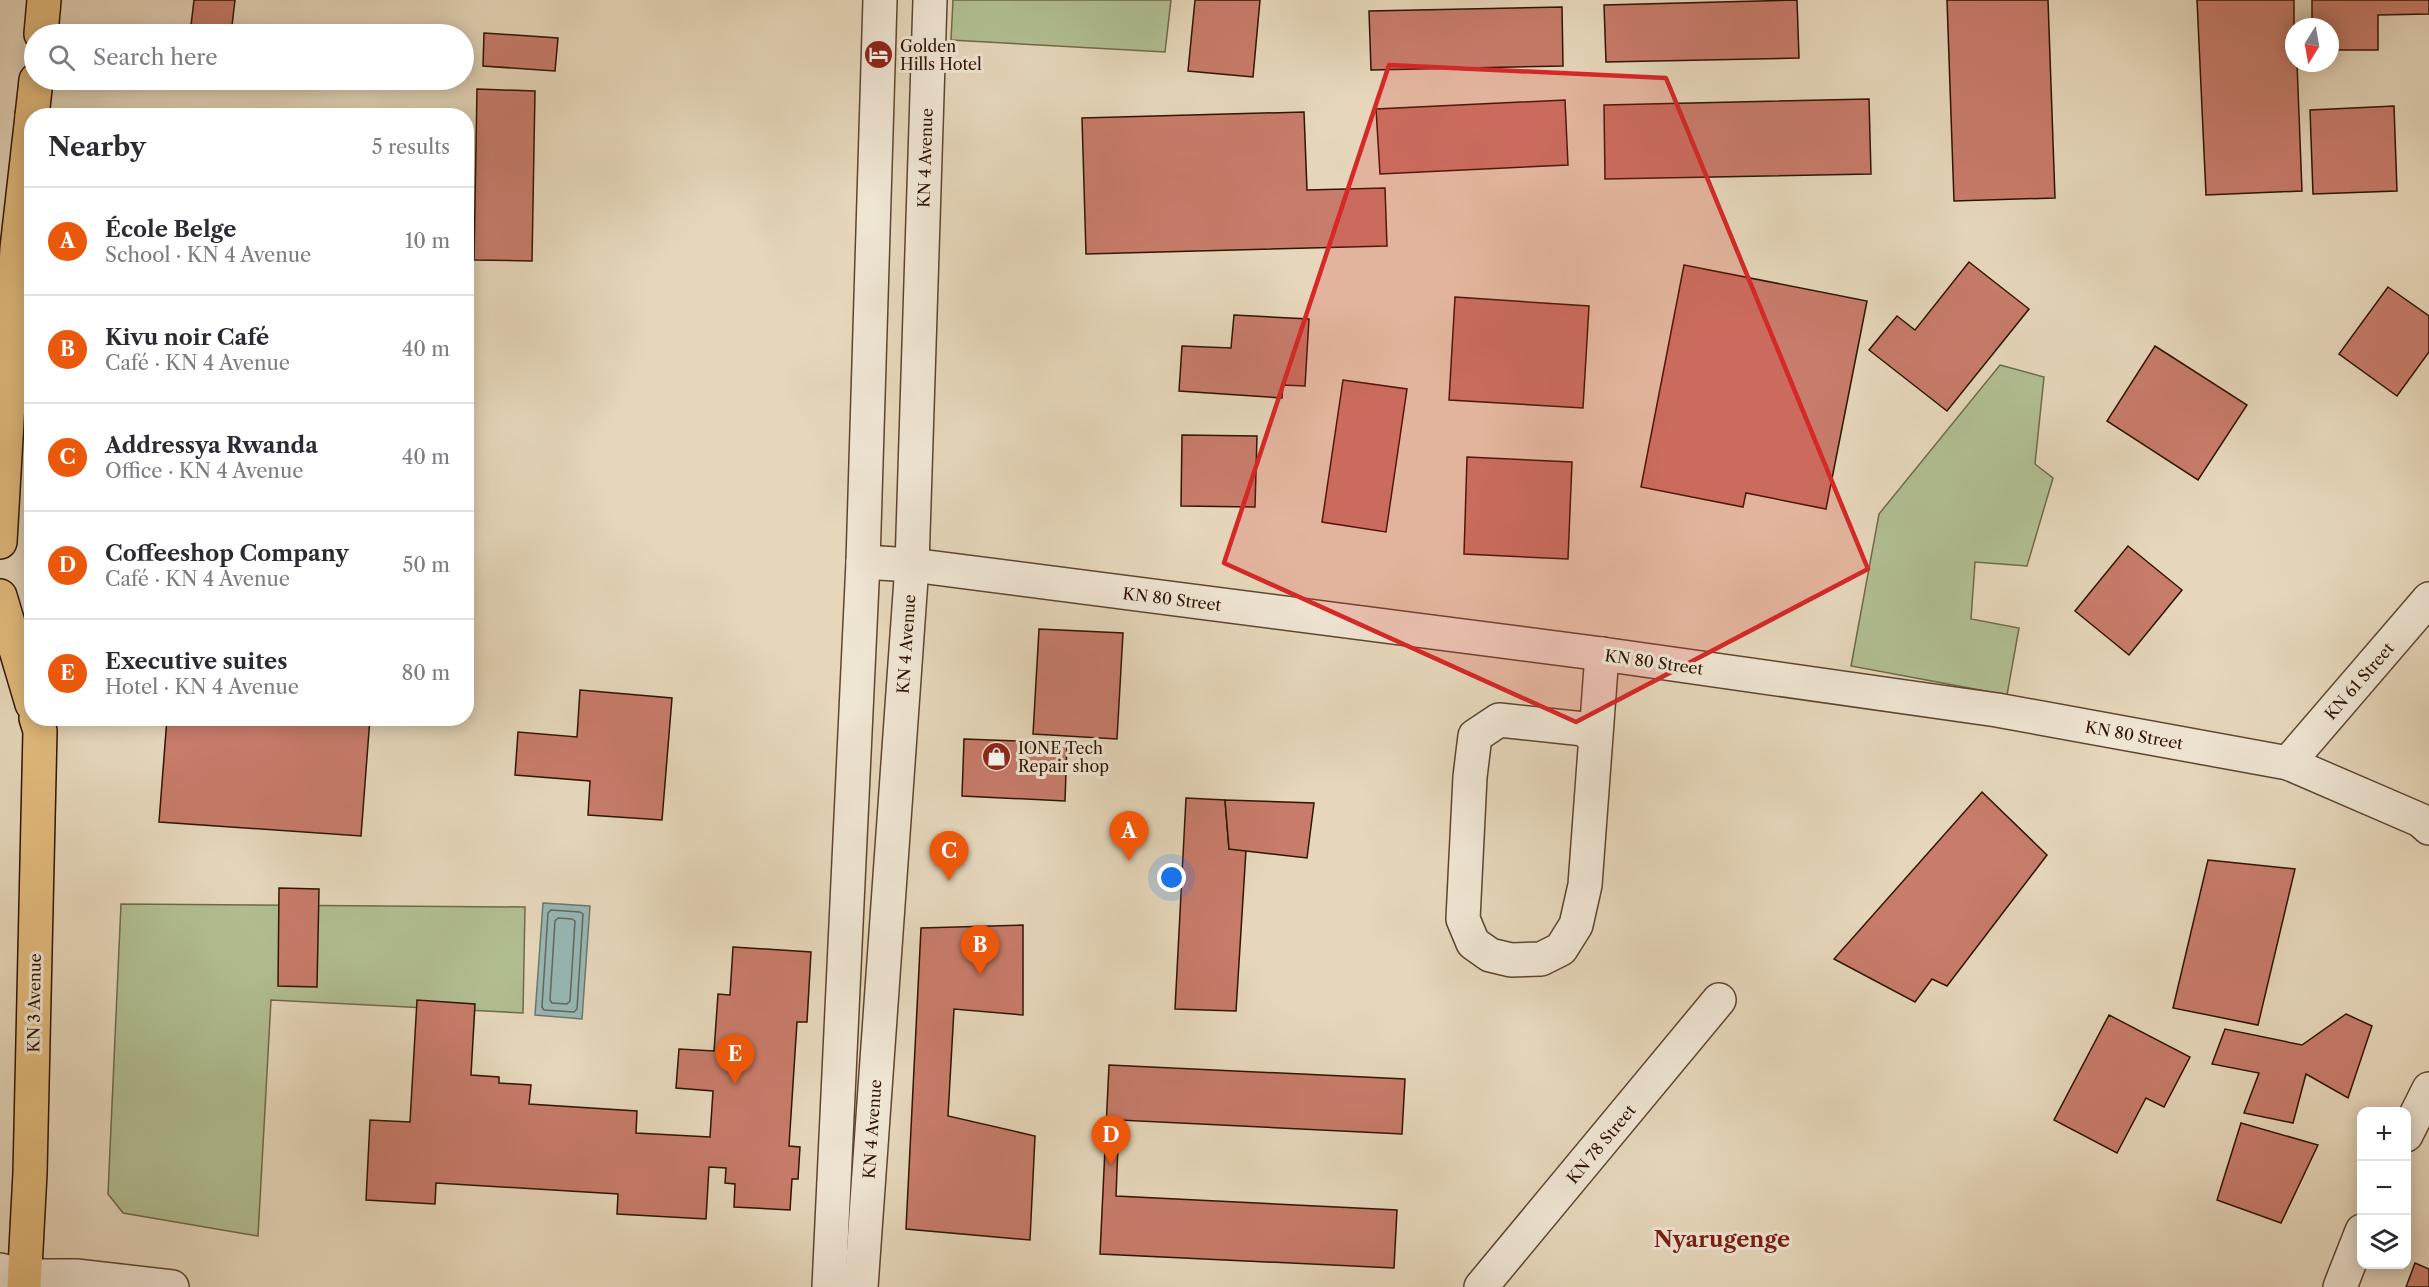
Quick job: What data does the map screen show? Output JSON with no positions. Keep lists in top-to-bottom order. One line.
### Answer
{"streets":{"main road":["KN 3 Avenue"],"street":["KN 4 Avenue","KN 80 Street","KN 61 Street","KN 78 Street"]},"crossings":[["KN 4 Avenue","KN 80 Street"],["KN 80 Street","KN 61 Street"]],"districts":["Nyarugenge"],"places":{"hotel":["Golden Hills Hotel"],"shop":["IONE Tech Repair shop"]},"north":"bottom","page":{"search":"Search here","heading":["Nearby","5 results"],"list":[{"mark":"A","name":"École Belge","note":"School · KN 4 Avenue","value":"10 m"},{"mark":"B","name":"Kivu noir Café","note":"Café · KN 4 Avenue","value":"40 m"},{"mark":"C","name":"Addressya Rwanda","note":"Office · KN 4 Avenue","value":"40 m"},{"mark":"D","name":"Coffeeshop Company","note":"Café · KN 4 Avenue","value":"50 m"},{"mark":"E","name":"Executive suites","note":"Hotel · KN 4 Avenue","value":"80 m"}],"pins":["A","C","B","E","D"],"map_buttons":["+","−"]}}
